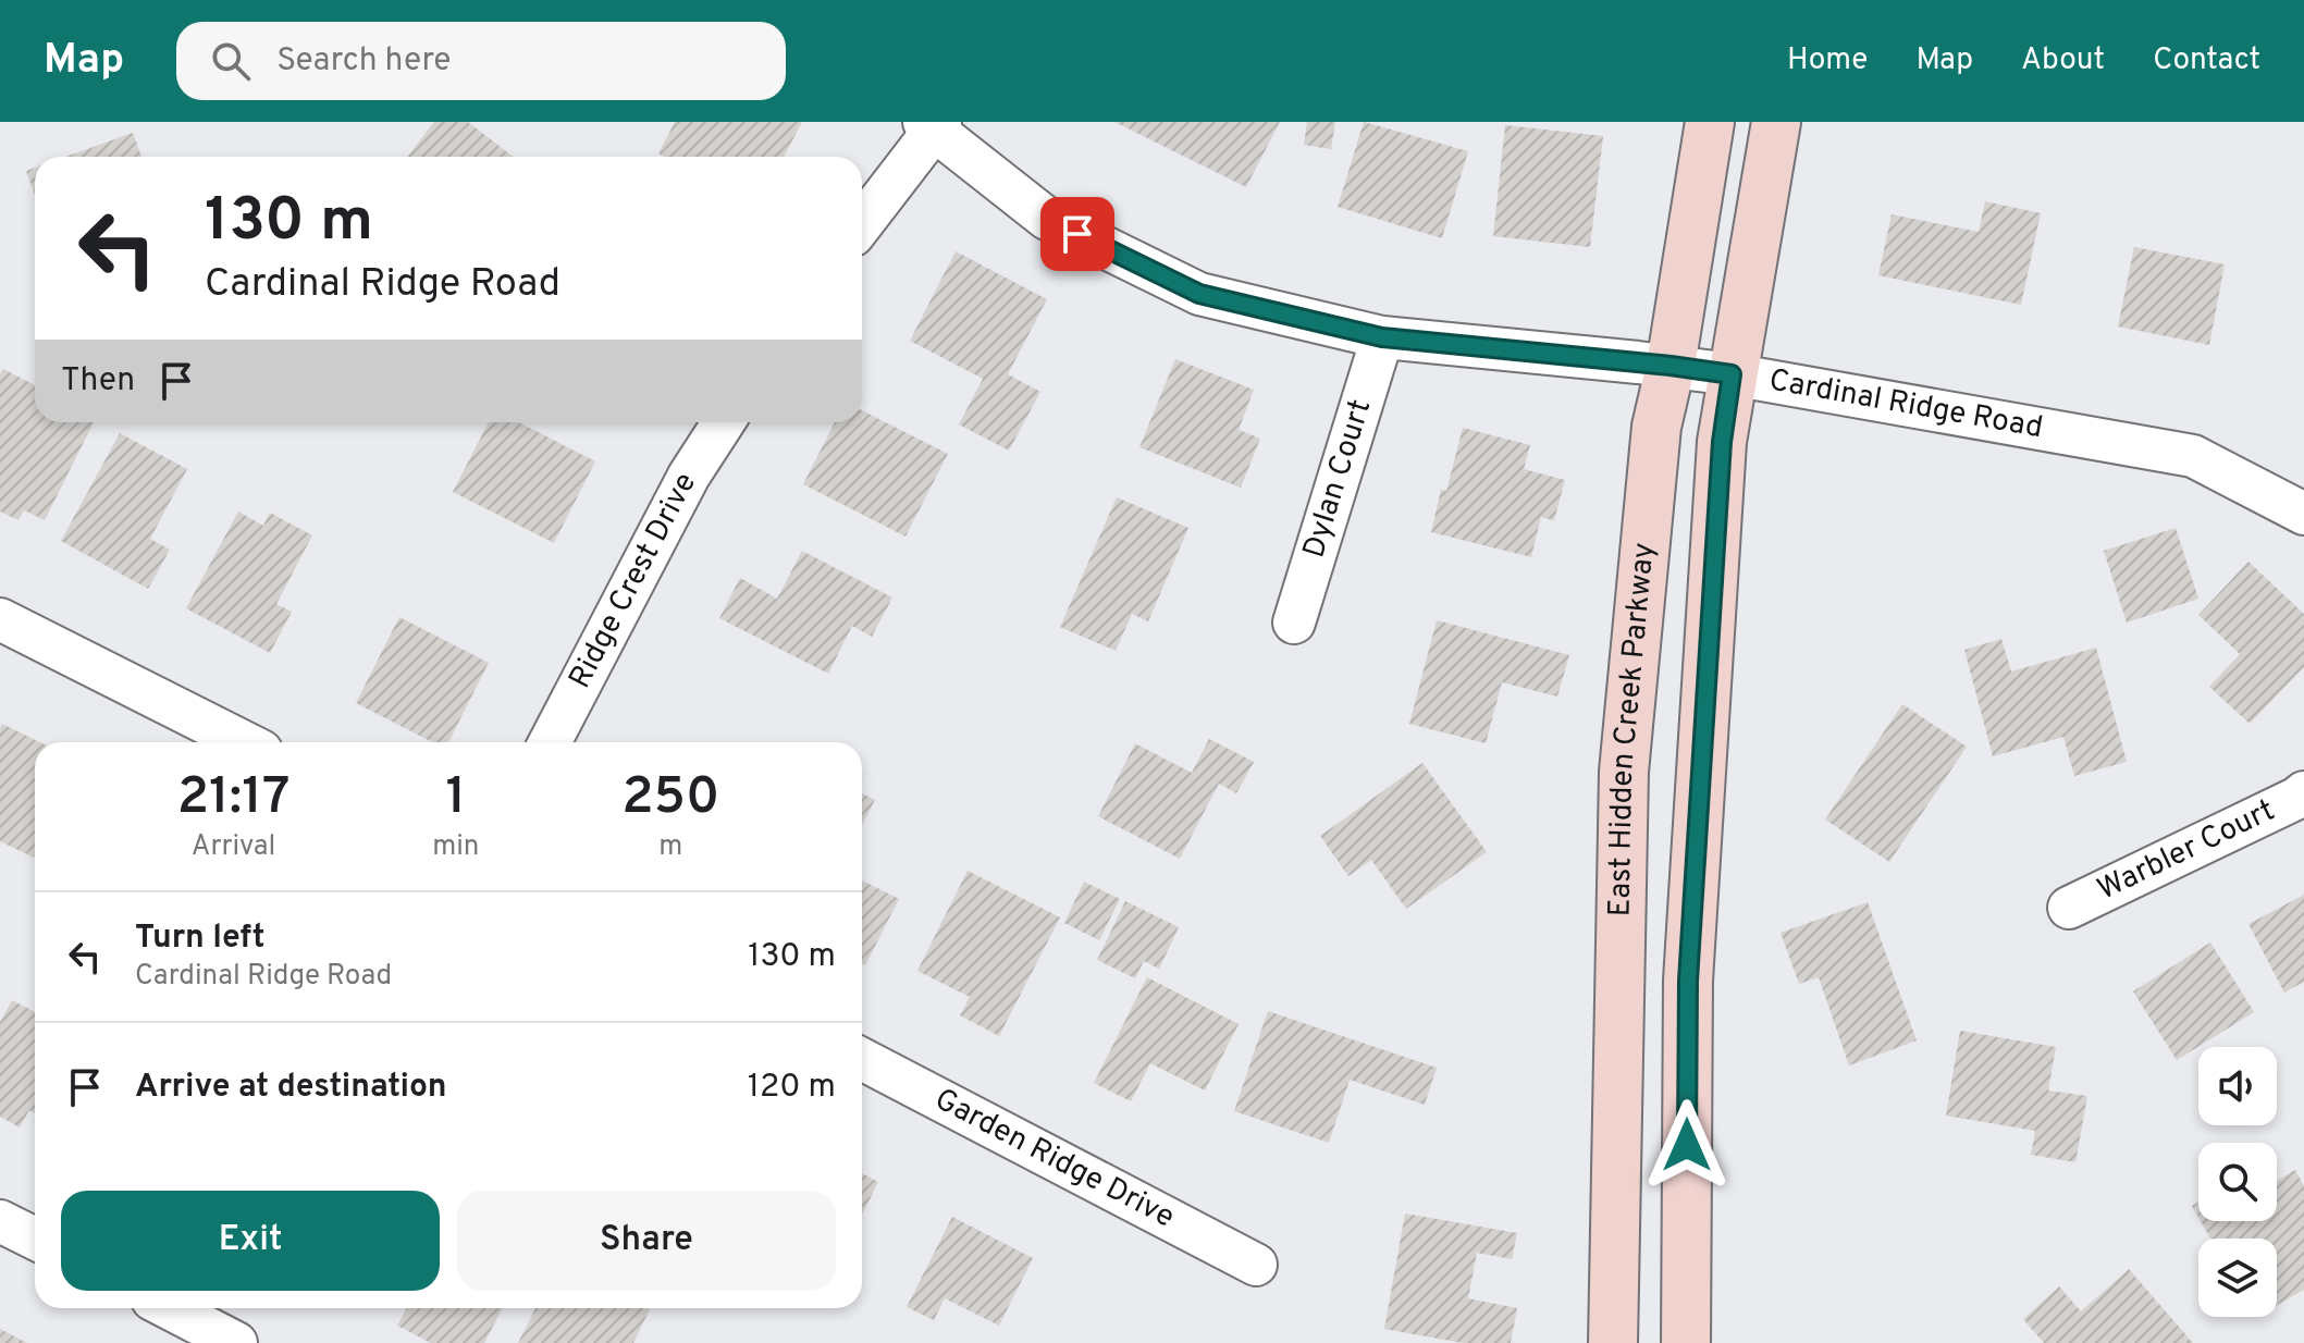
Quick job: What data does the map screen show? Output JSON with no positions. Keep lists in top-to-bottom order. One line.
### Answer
{"streets":{"main road":["East Hidden Creek Parkway"],"street":["Cardinal Ridge Road","Dylan Court","Ridge Crest Drive","Warbler Court","Garden Ridge Drive"]},"crossings":[["Cardinal Ridge Road","Dylan Court"],["Cardinal Ridge Road","East Hidden Creek Parkway"]],"page":{"header":"Map","search":"Search here","nav":["Home","Map","About","Contact"],"turn":["130 m","Cardinal Ridge Road"],"then":"Then","eta":["21:17","Arrival","1","min","250","m"],"list":[{"name":"Turn left","note":"Cardinal Ridge Road","value":"130 m"},{"name":"Arrive at destination","value":"120 m"}],"buttons":["Exit","Share"]}}
